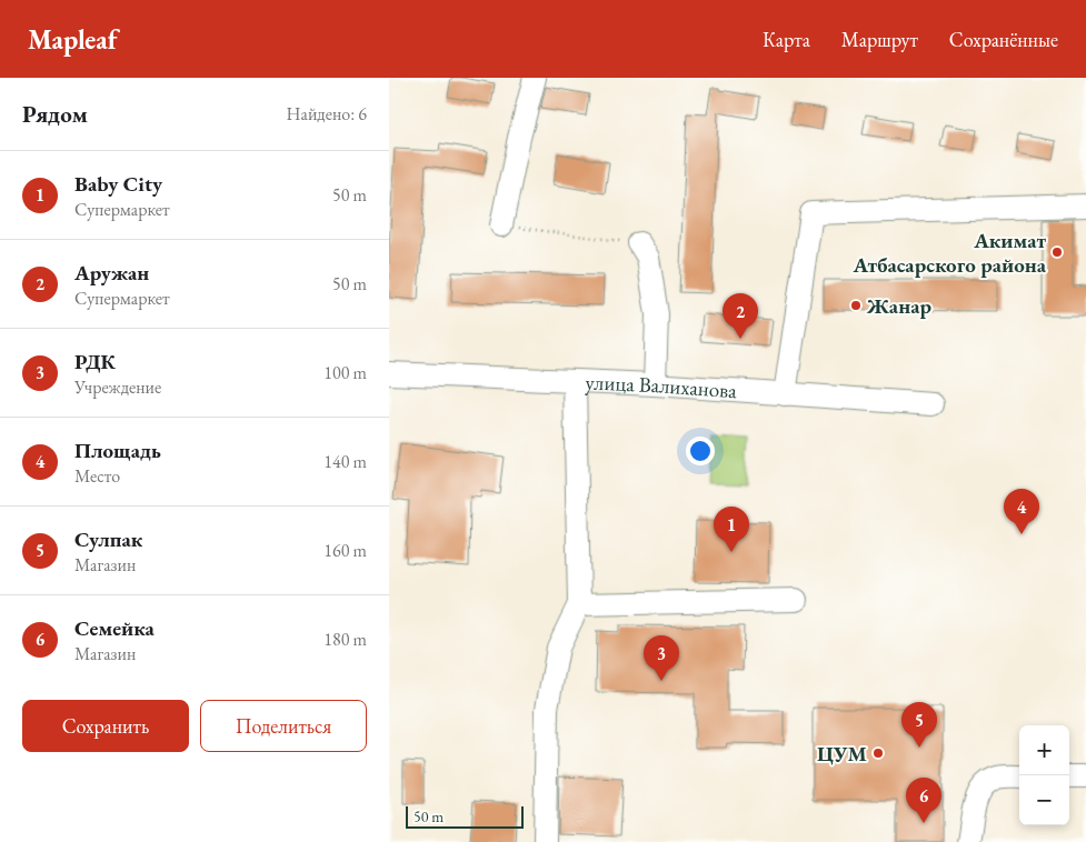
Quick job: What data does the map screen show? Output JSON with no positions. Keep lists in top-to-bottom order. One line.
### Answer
{"streets":{"street":["улица Валиханова"]},"places":["Акимат Атбасарского района","Жанар","ЦУМ"],"scale_bar":"50 m","page":{"header":"Mapleaf","nav":["Карта","Маршрут","Сохранённые"],"heading":["Рядом","Найдено: 6"],"list":[{"mark":"1","name":"Baby City","note":"Супермаркет","value":"50 m"},{"mark":"2","name":"Аружан","note":"Супермаркет","value":"50 m"},{"mark":"3","name":"РДК","note":"Учреждение","value":"100 m"},{"mark":"4","name":"Площадь","note":"Место","value":"140 m"},{"mark":"5","name":"Сулпак","note":"Магазин","value":"160 m"},{"mark":"6","name":"Семейка","note":"Магазин","value":"180 m"}],"pins":["2","4","1","3","5","6"],"buttons":["Сохранить","Поделиться"],"map_buttons":["+","−"],"scale":"50 m"}}
